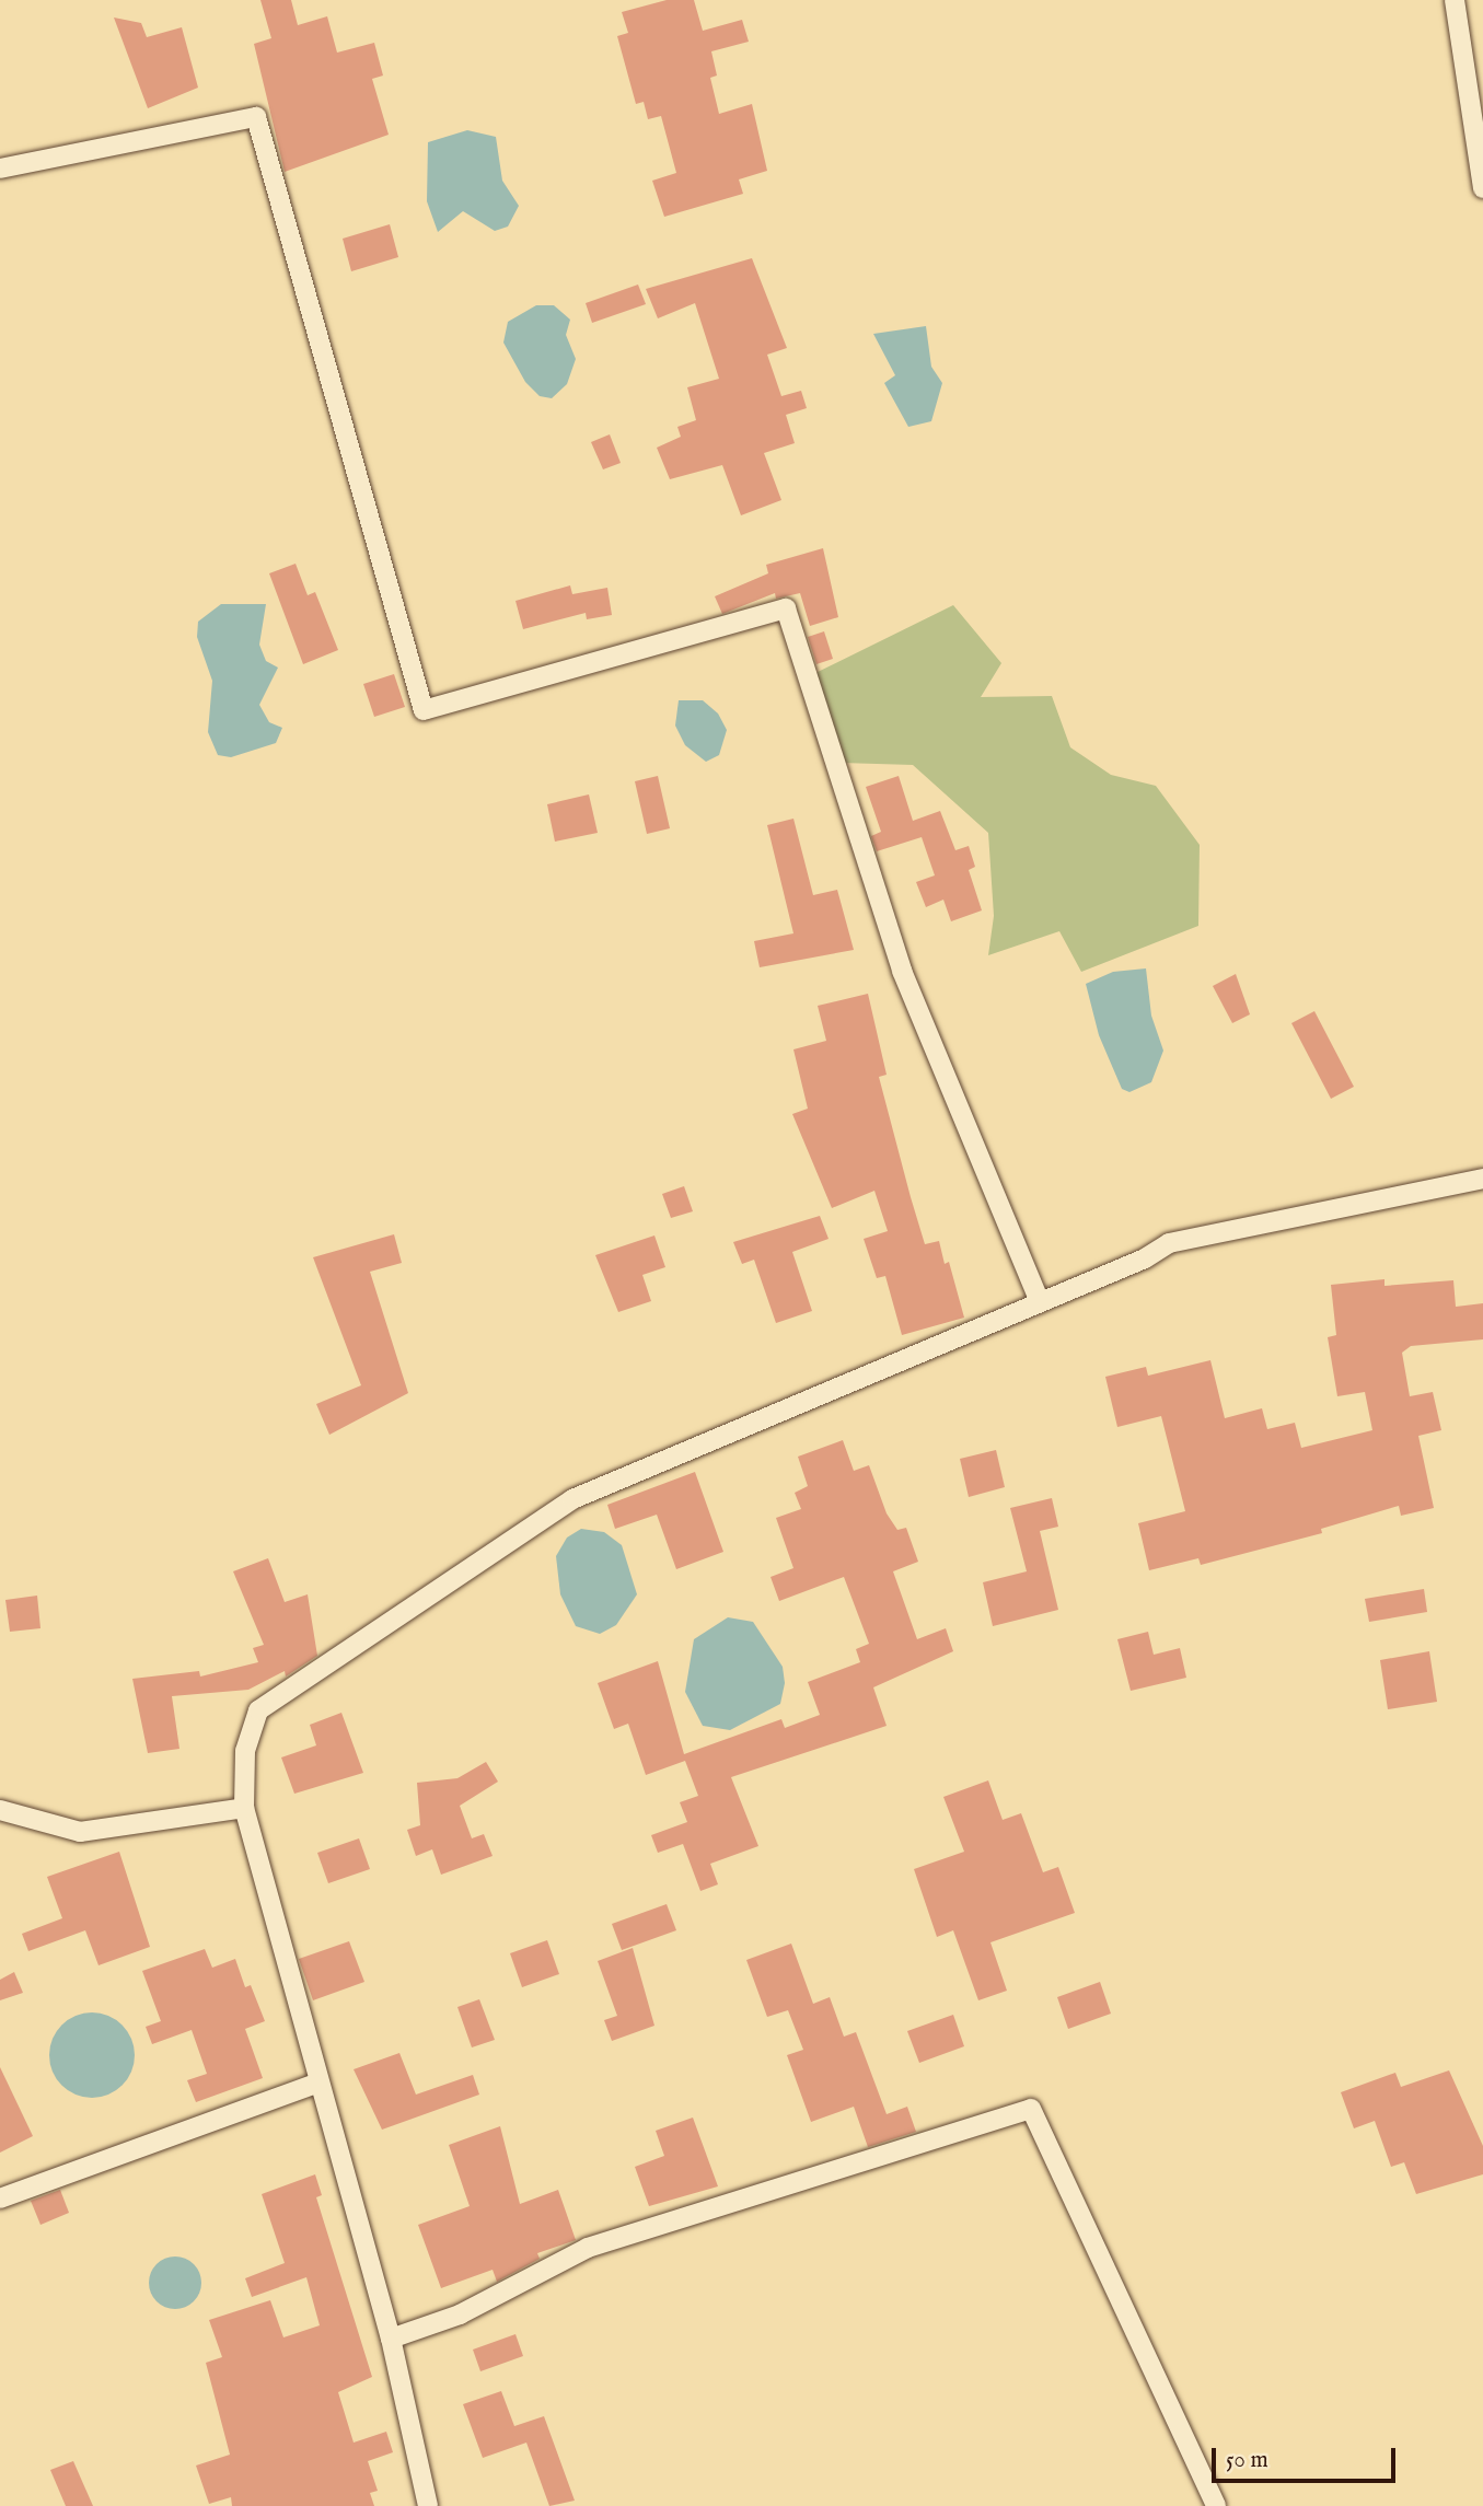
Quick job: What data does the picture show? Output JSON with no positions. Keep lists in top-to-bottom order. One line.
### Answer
{"scale_bar":"50 m"}
